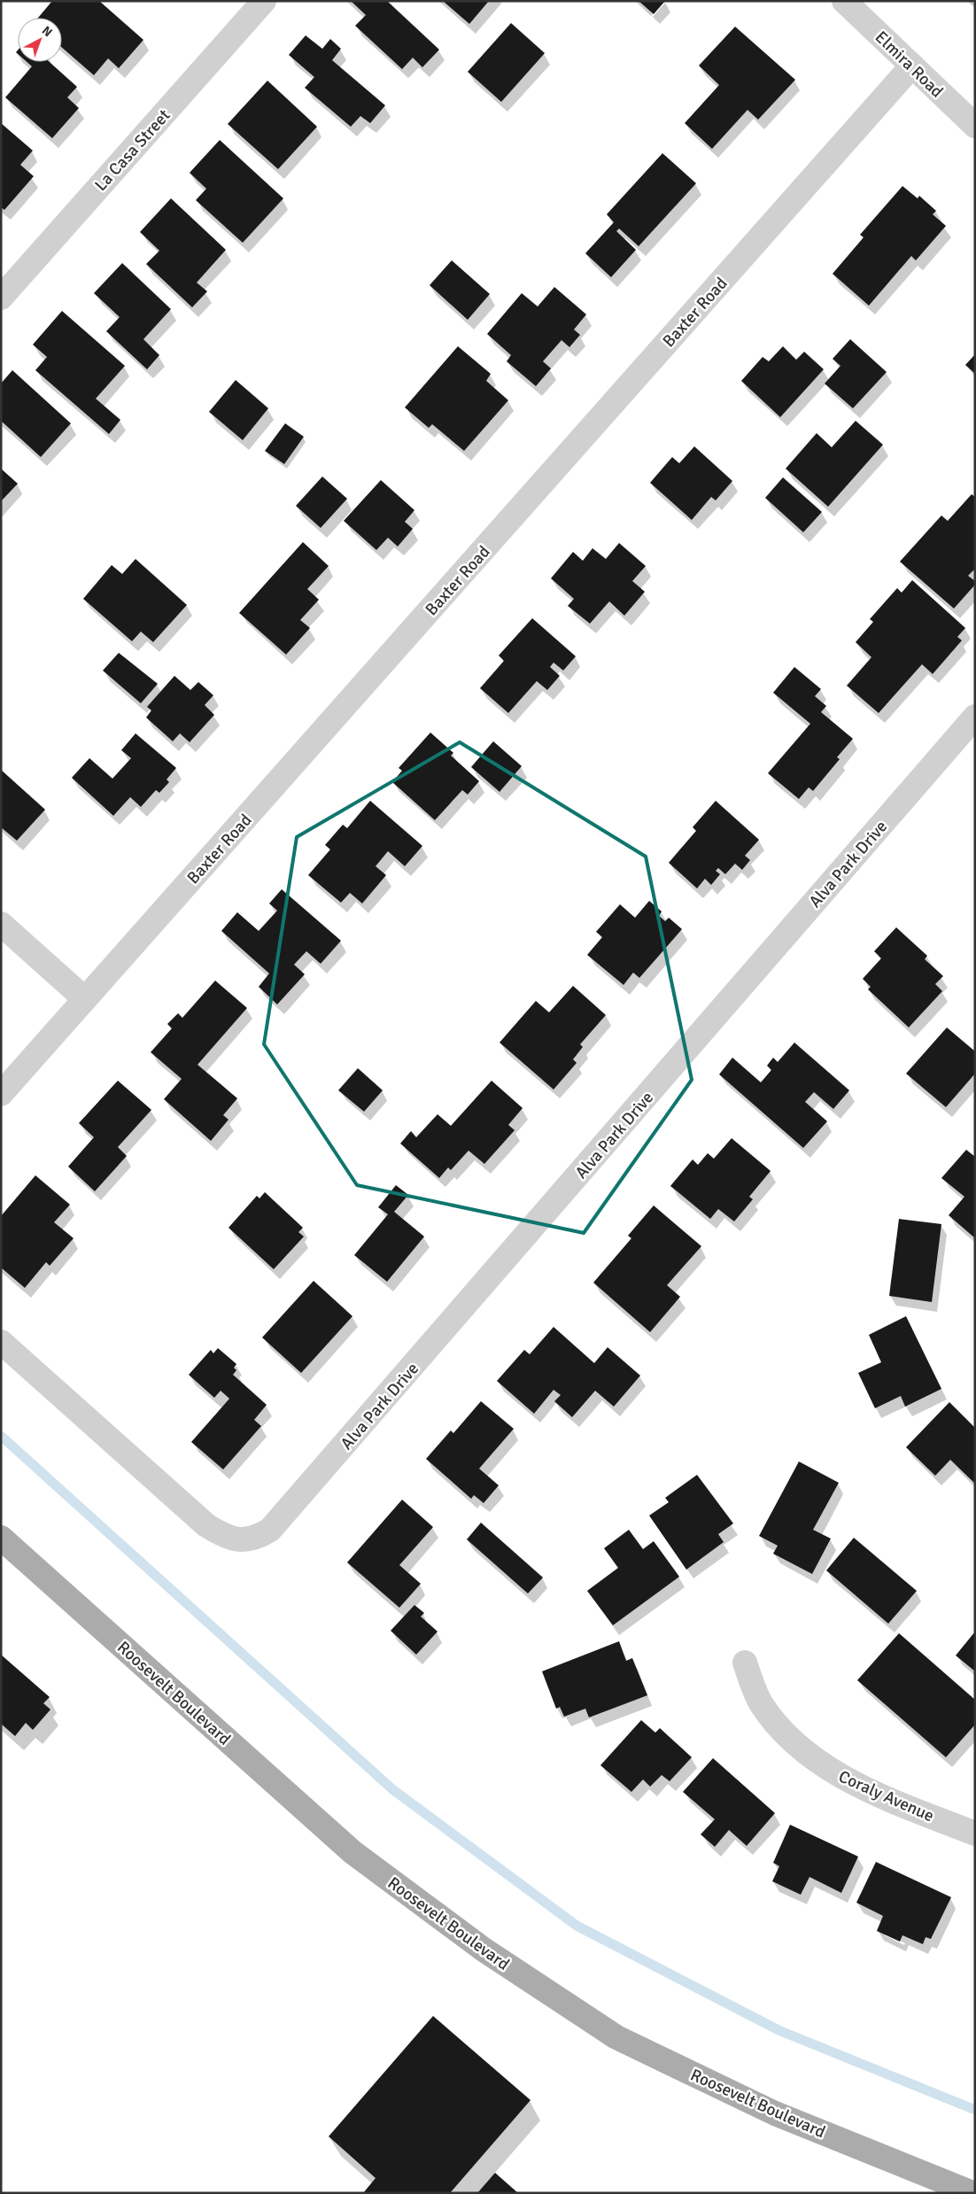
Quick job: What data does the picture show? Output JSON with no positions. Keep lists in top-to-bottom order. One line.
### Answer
{"streets":{"main road":["Roosevelt Boulevard"],"street":["Elmira Road","La Casa Street","Baxter Road","Alva Park Drive","Coraly Avenue"]},"crossings":[["Elmira Road","Baxter Road"]],"north":"top right"}
